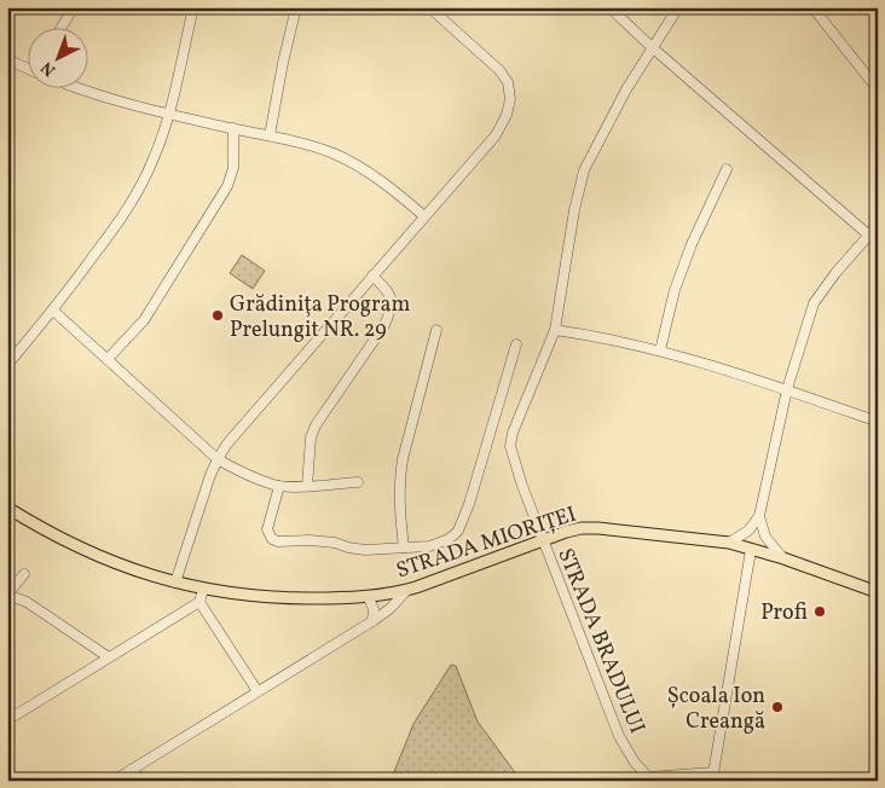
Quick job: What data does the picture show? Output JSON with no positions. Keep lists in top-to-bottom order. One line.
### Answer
{"streets":{"main road":["STRADA MIORIȚEI"],"street":["STRADA BRADULUI"]},"crossings":[["STRADA MIORIȚEI","STRADA BRADULUI"]],"places":["Grădiniţa Program Prelungit NR. 29","Profi","Școala Ion Creangă"],"north":"bottom left"}
